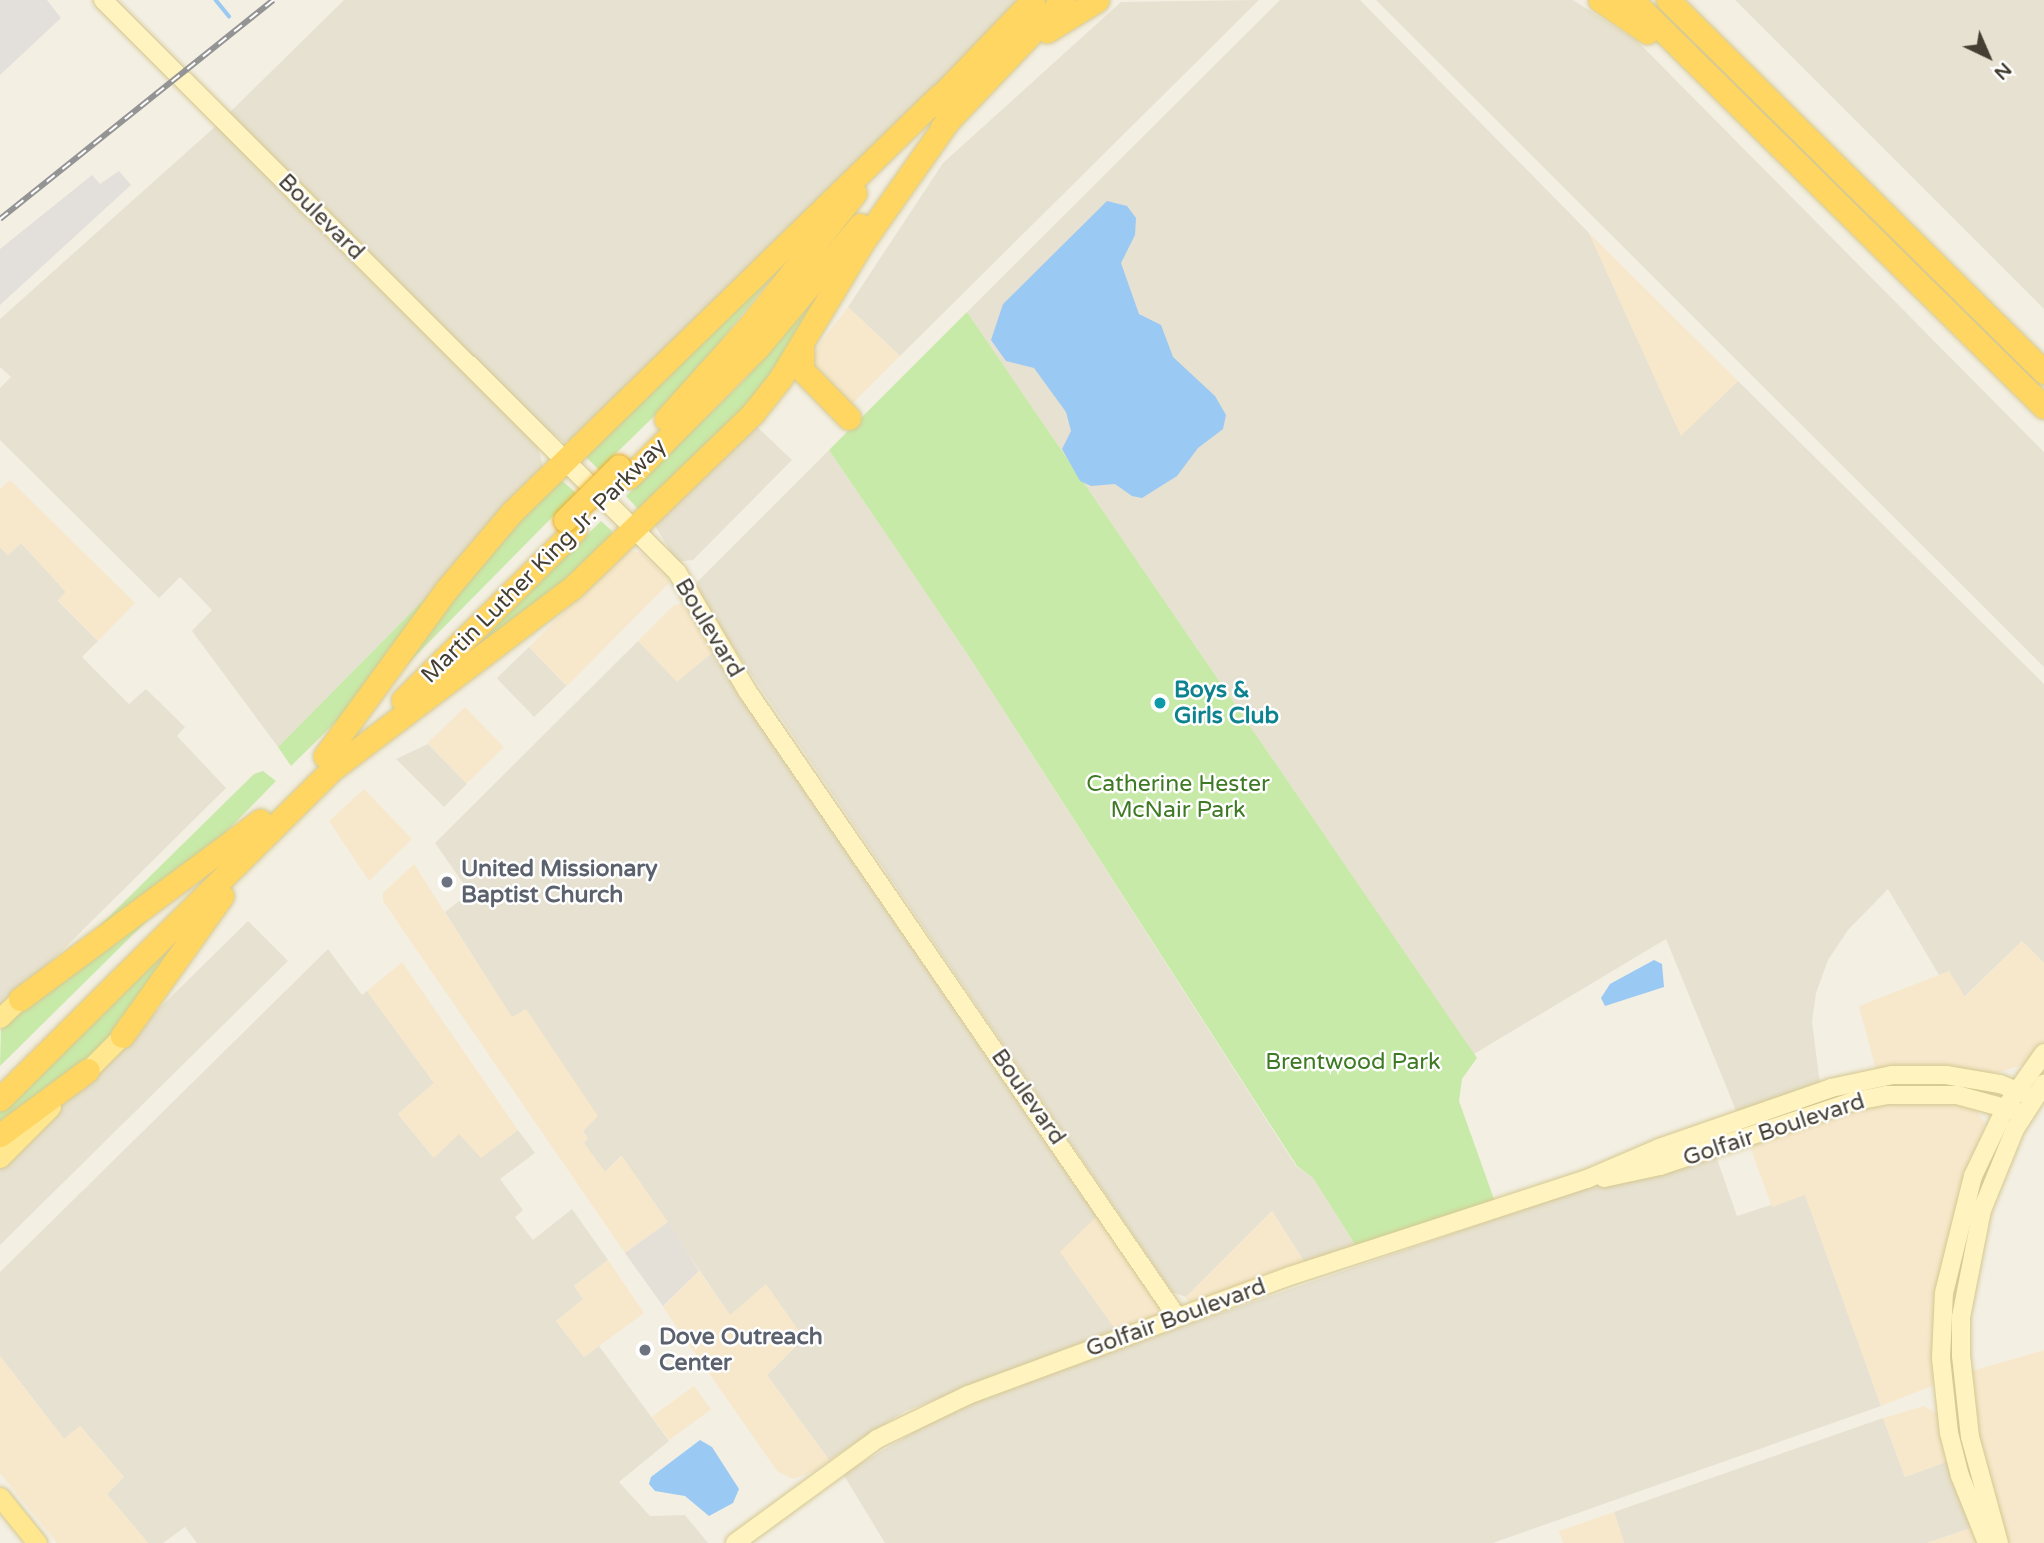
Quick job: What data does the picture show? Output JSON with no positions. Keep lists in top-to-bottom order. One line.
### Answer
{"streets":{"highway":["Martin Luther King Jr. Parkway"],"main road":["Boulevard","Golfair Boulevard"]},"crossings":[["Boulevard","Golfair Boulevard"]],"parks":["Catherine Hester McNair Park","Brentwood Park"],"places":["Boys & Girls Club","United Missionary Baptist Church","Dove Outreach Center"],"north":"bottom right"}
